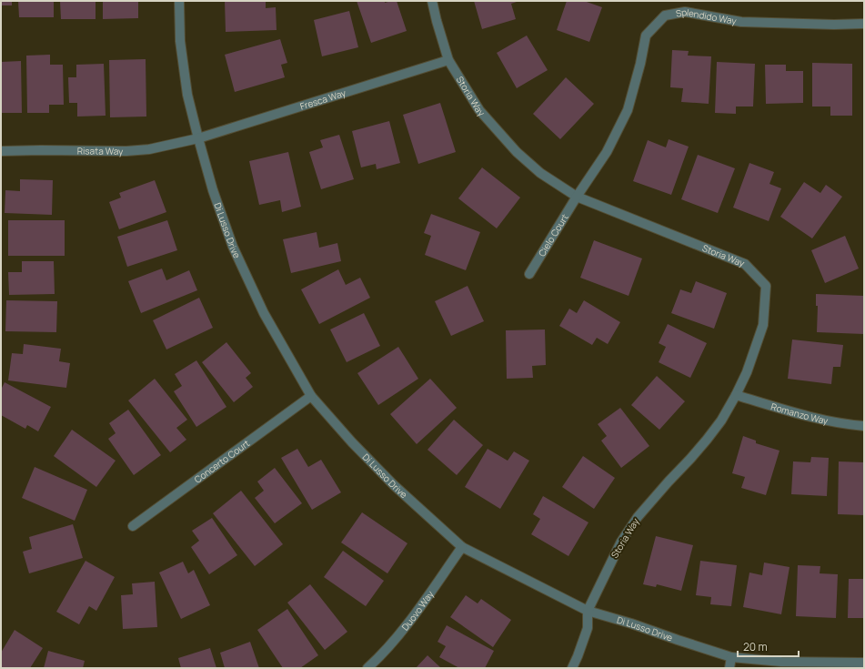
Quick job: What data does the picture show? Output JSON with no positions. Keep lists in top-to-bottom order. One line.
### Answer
{"streets":{"street":["Splendido Way","Storia Way","Fresca Way","Risata Way","Di Lusso Drive","Cielo Court","Romanzo Way","Concerto Court","Duovo Way"]},"crossings":[["Splendido Way","Storia Way"],["Splendido Way","Cielo Court"],["Storia Way","Fresca Way"],["Storia Way","Di Lusso Drive"],["Storia Way","Cielo Court"],["Storia Way","Romanzo Way"],["Fresca Way","Risata Way"],["Fresca Way","Di Lusso Drive"],["Risata Way","Di Lusso Drive"],["Di Lusso Drive","Concerto Court"],["Di Lusso Drive","Duovo Way"]],"scale_bar":"20 m"}
